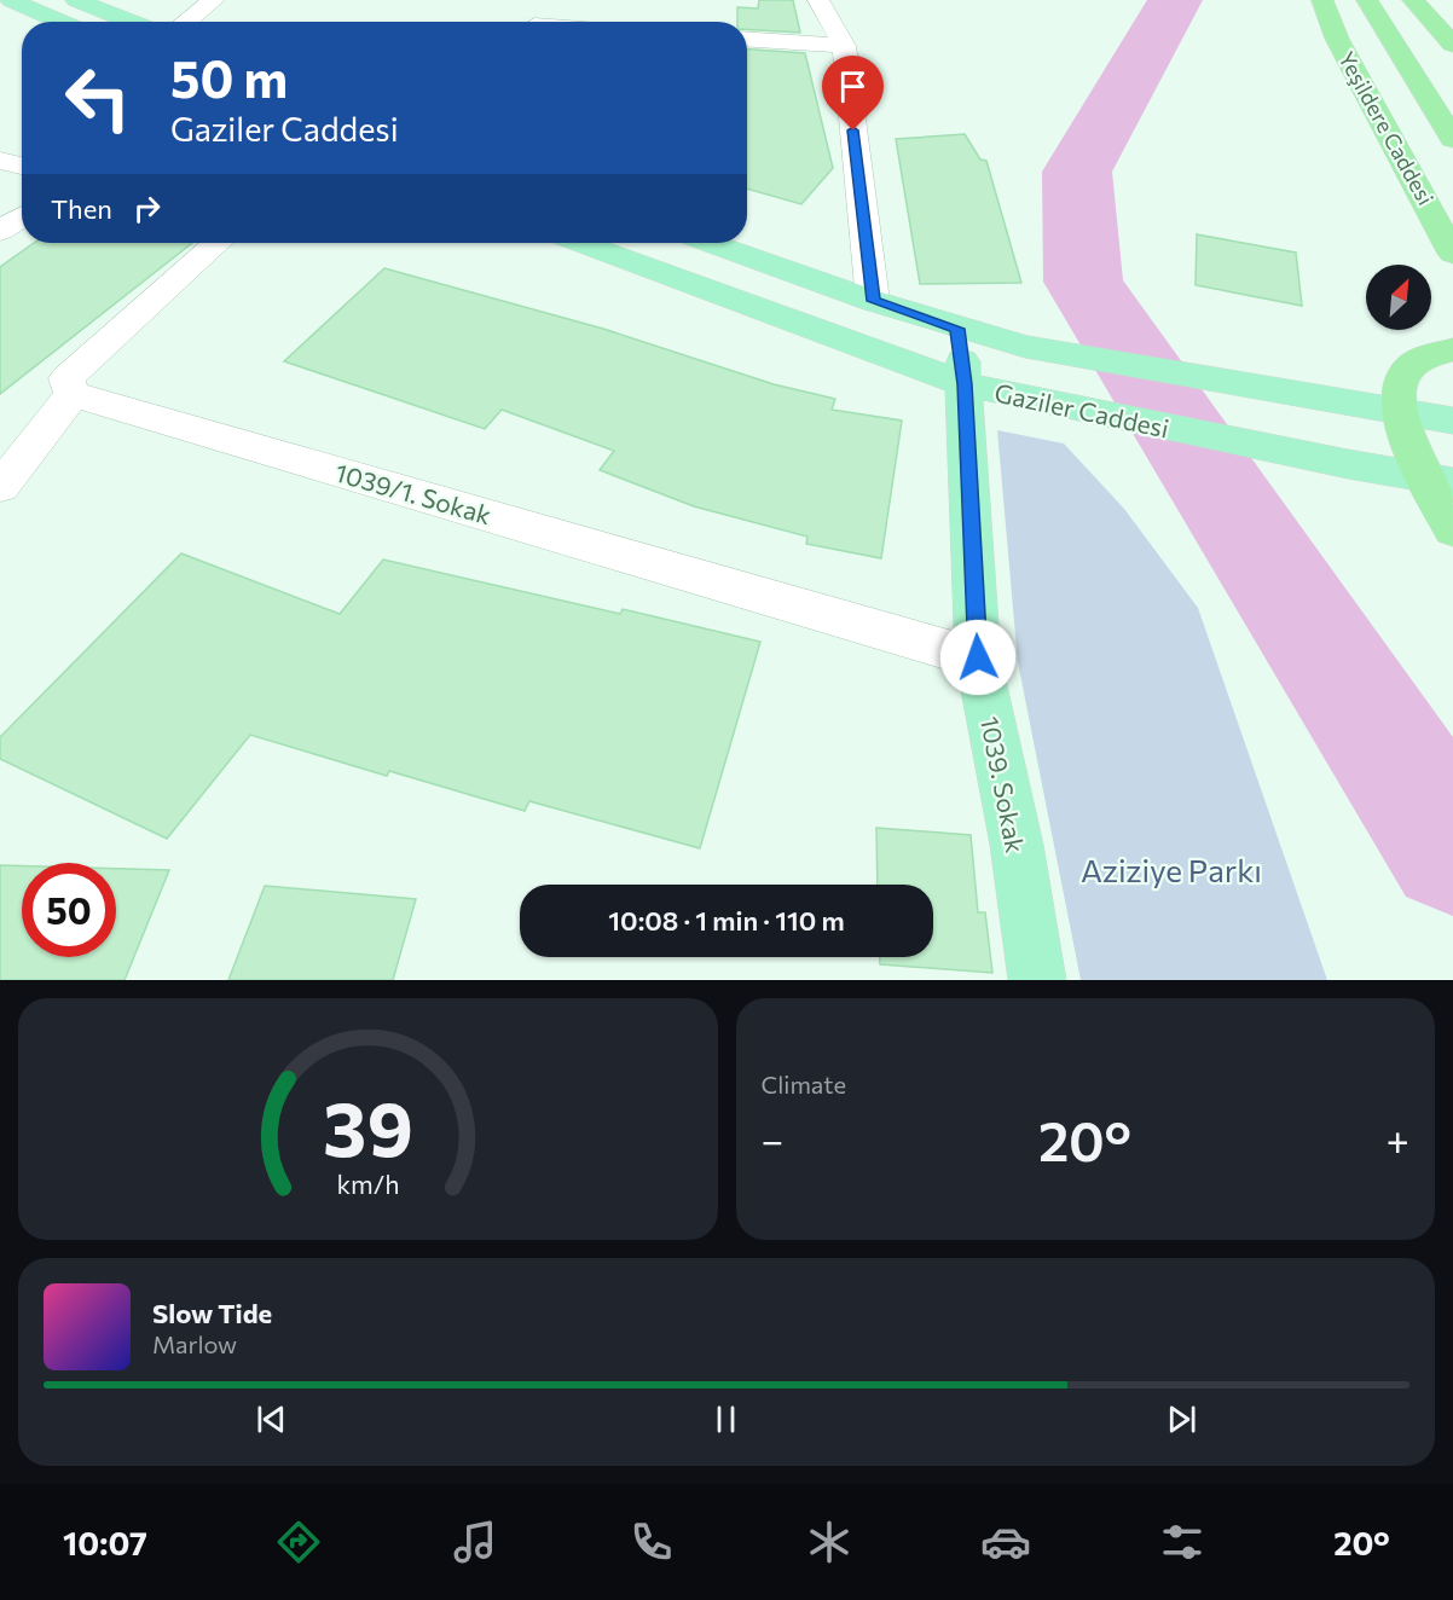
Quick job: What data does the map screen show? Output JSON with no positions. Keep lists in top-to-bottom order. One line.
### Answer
{"streets":{"highway":["Yeşildere Caddesi"],"main road":["Gaziler Caddesi","1039. Sokak"],"street":["1039/1. Sokak"]},"crossings":[["Gaziler Caddesi","1039. Sokak"],["1039/1. Sokak","1039. Sokak"]],"parks":["Aziziye Parkı"],"north":"top right","page":{"turn":["50 m","Gaziler Caddesi"],"then":"Then","limit":"50","trip":"10:08 · 1 min · 110 m","tile":"Climate","heat":["−","20°","+"],"song":["Slow Tide","Marlow"],"tabs":["10:07","20°"],"gauge":["39","km/h"]}}
